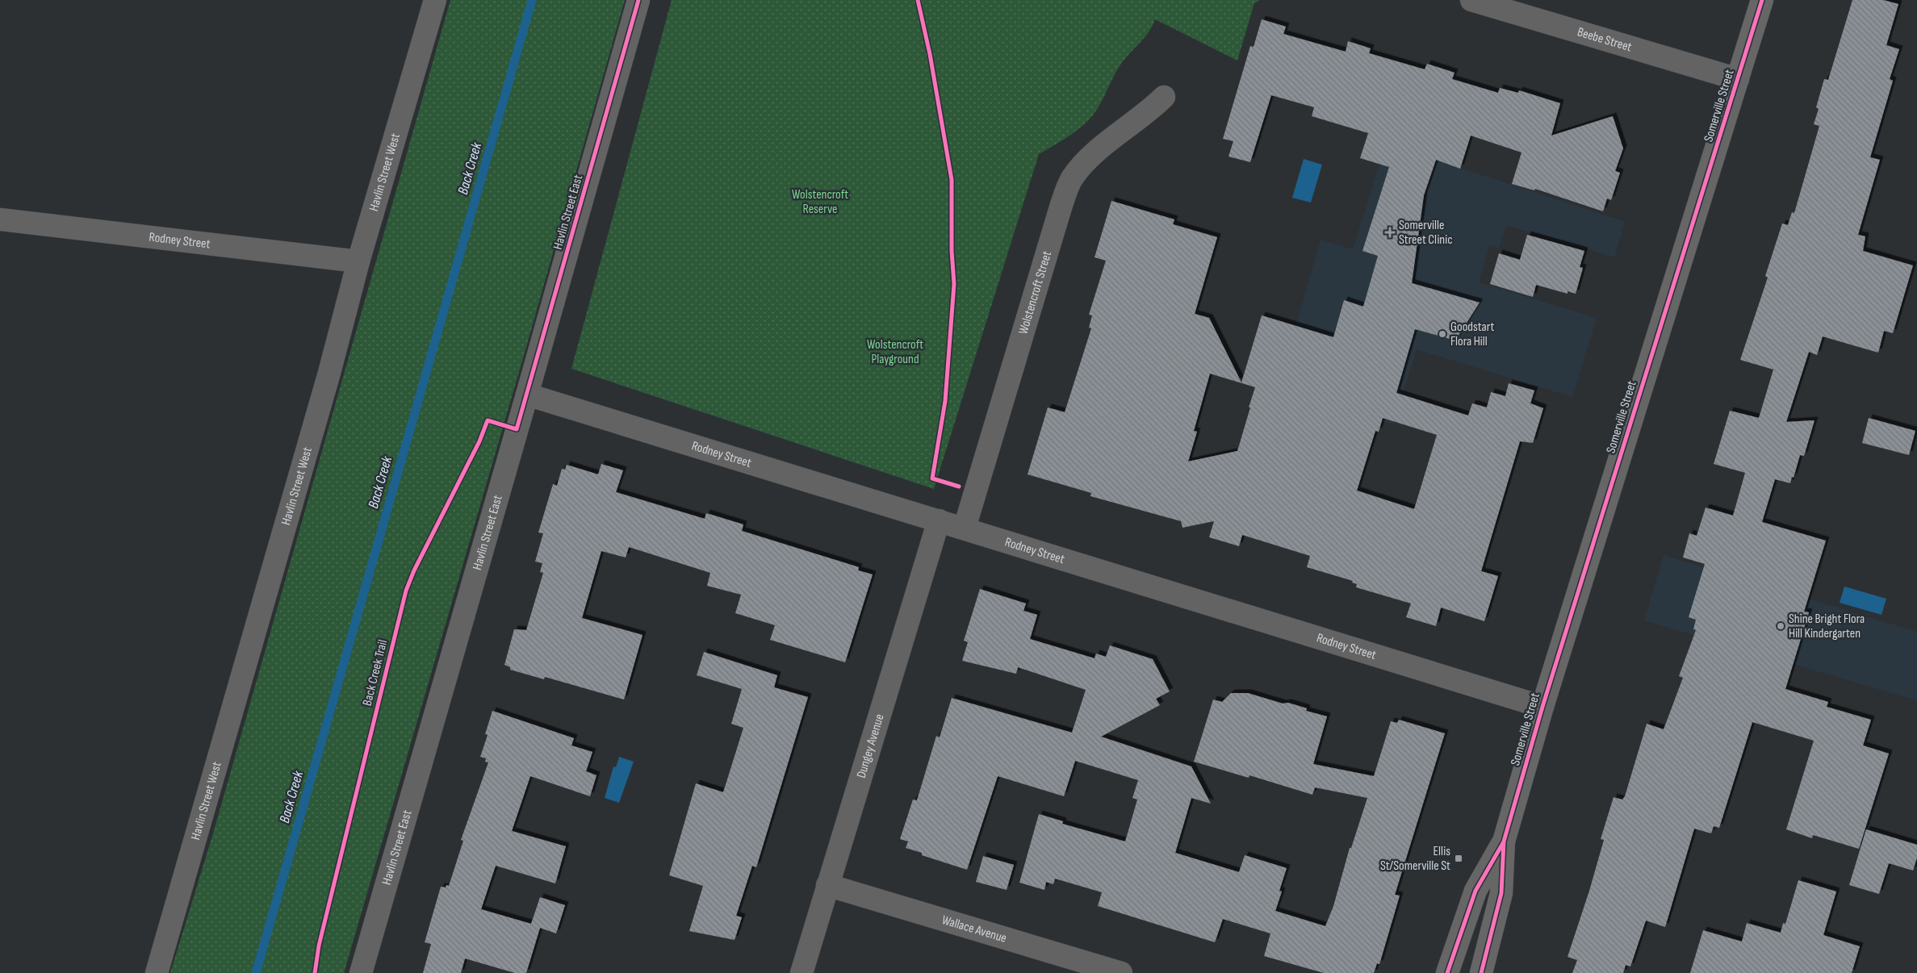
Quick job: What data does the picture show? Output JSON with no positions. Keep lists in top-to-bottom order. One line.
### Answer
{"streets":{"street":["Beebe Street","Somerville Street","Havlin Street West","Havlin Street East","Rodney Street","Wolstencroft Street","Dungey Avenue","Wallace Avenue"],"cycle path":["Back Creek Trail"]},"crossings":[["Beebe Street","Somerville Street"],["Somerville Street","Rodney Street"],["Havlin Street West","Rodney Street"],["Havlin Street East","Rodney Street"],["Rodney Street","Wolstencroft Street"],["Rodney Street","Dungey Avenue"],["Dungey Avenue","Wallace Avenue"]],"water":["Back Creek"],"parks":["Wolstencroft Reserve","Wolstencroft Playground"],"places":{"health":["Somerville Street Clinic"],"other":["Goodstart Flora Hill","Shine Bright Flora Hill Kindergarten"],"transit":["Ellis St/Somerville St"]}}
